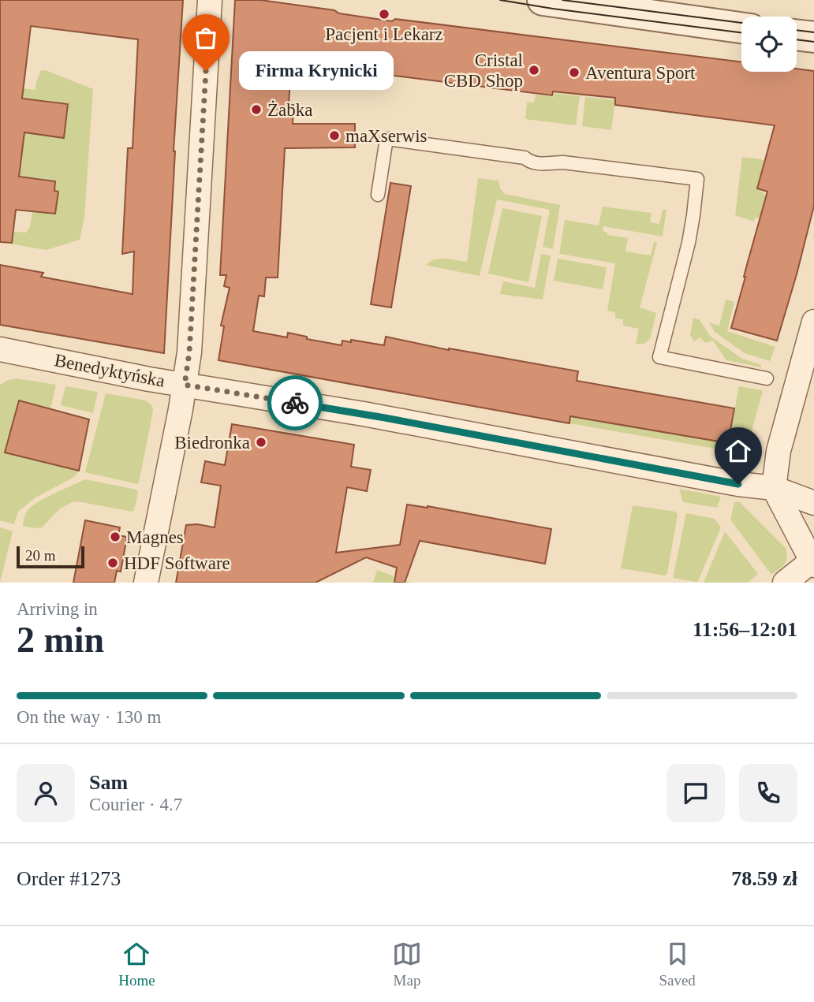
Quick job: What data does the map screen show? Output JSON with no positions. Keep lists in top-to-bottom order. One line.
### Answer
{"streets":{"street":["Benedyktyńska"]},"places":["Pacjent i Lekarz","Cristal CBD Shop","Firma Krynicki","Aventura Sport","Żabka","maXserwis","Biedronka","Magnes","HDF Software"],"scale_bar":"20 m","page":{"bubble":"Firma Krynicki","scale":"20 m","heading":["2 min","Arriving in","11:56–12:01"],"panel":["Sam","Courier · 4.7","Order #1273","78.59 zł"],"bar":"On the way · 130 m","tabs":["Home","Map","Saved"]}}
